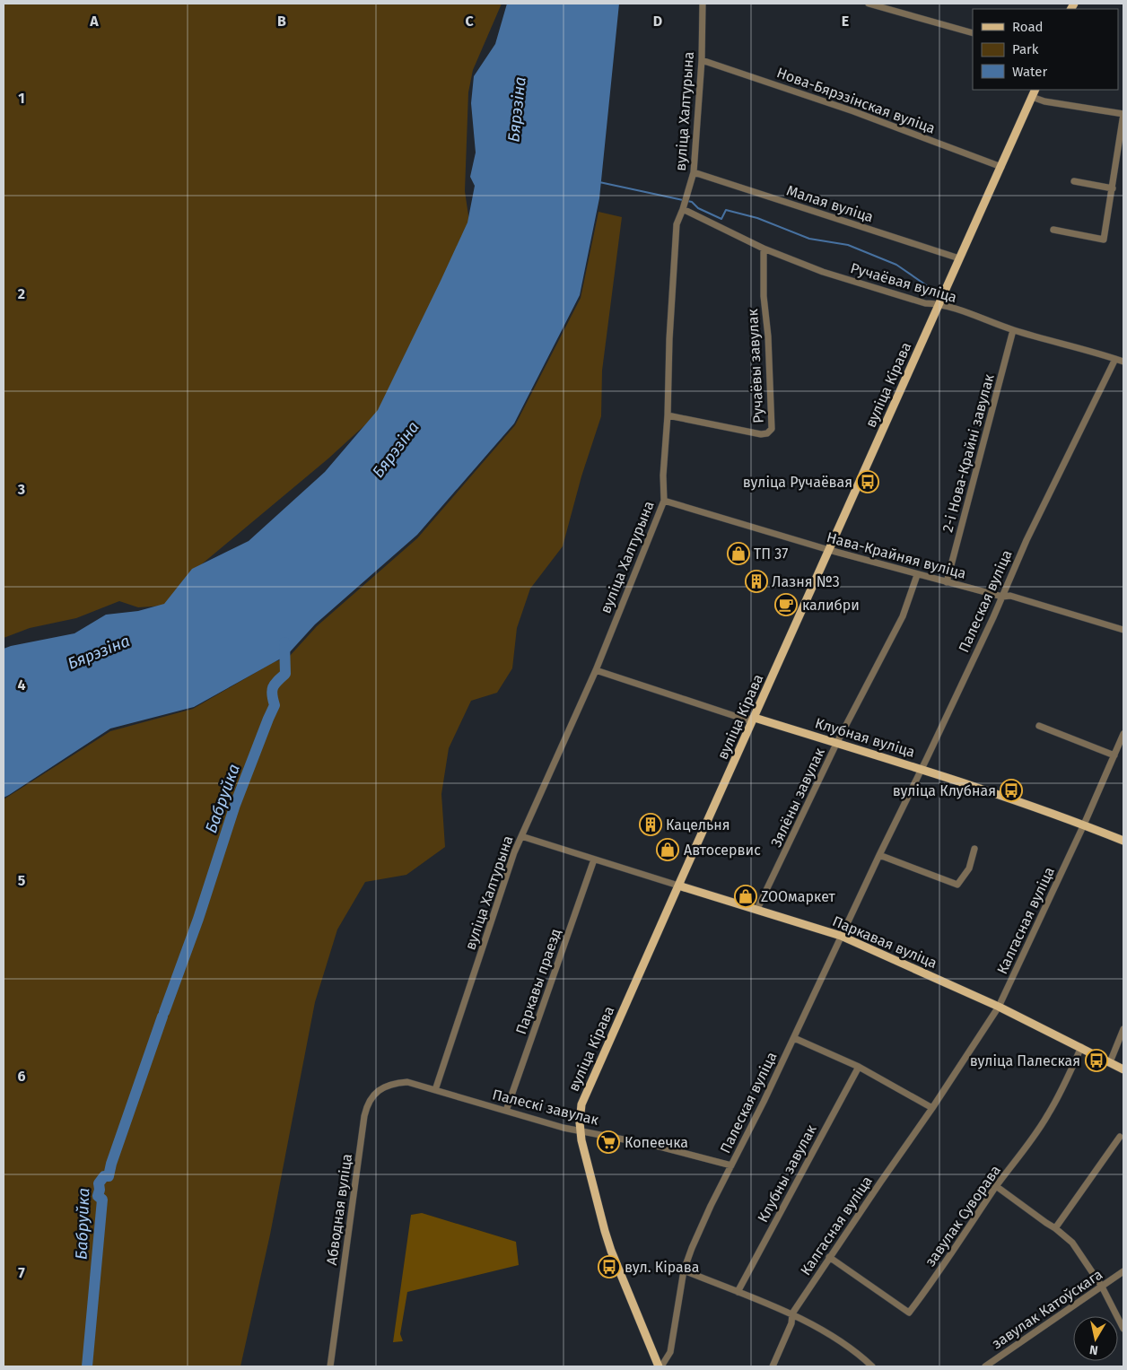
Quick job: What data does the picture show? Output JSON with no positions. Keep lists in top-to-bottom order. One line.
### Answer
{"streets":{"main road":["вуліца Кірава","Клубная вуліца","Паркавая вуліца"],"street":["Нова-Бярэзінская вуліца","вуліца Халтурына","Малая вуліца","Ручаёвая вуліца","Ручаёвы завулак","2-і Нова-Крайні завулак","Нава-Крайняя вуліца","Палеская вуліца","Зялёны завулак","Калгасная вуліца","Паркавы праезд","Палескі завулак","Клубны завулак","Абводная вуліца","завулак Суворава","завулак Катоўскага"]},"crossings":[["Нова-Бярэзінская вуліца","вуліца Халтурына"],["Нова-Бярэзінская вуліца","вуліца Кірава"],["вуліца Халтурына","Малая вуліца"],["вуліца Халтурына","Ручаёвая вуліца"],["вуліца Халтурына","Ручаёвы завулак"],["вуліца Халтурына","Нава-Крайняя вуліца"],["вуліца Халтурына","Клубная вуліца"],["вуліца Халтурына","Паркавая вуліца"],["вуліца Халтурына","Палескі завулак"],["Малая вуліца","вуліца Кірава"],["Ручаёвая вуліца","Ручаёвы завулак"],["Ручаёвая вуліца","вуліца Кірава"],["Ручаёвая вуліца","2-і Нова-Крайні завулак"],["Ручаёвая вуліца","Палеская вуліца"],["вуліца Кірава","Нава-Крайняя вуліца"],["вуліца Кірава","Палеская вуліца"],["вуліца Кірава","Клубная вуліца"],["вуліца Кірава","Паркавая вуліца"],["вуліца Кірава","Палескі завулак"],["2-і Нова-Крайні завулак","Нава-Крайняя вуліца"],["Нава-Крайняя вуліца","Палеская вуліца"],["Нава-Крайняя вуліца","Зялёны завулак"],["Палеская вуліца","Клубная вуліца"],["Палеская вуліца","Паркавая вуліца"],["Палеская вуліца","Палескі завулак"],["Клубная вуліца","Зялёны завулак"],["Клубная вуліца","Калгасная вуліца"],["Зялёны завулак","Паркавая вуліца"],["Калгасная вуліца","Паркавая вуліца"],["Калгасная вуліца","завулак Суворава"],["Паркавая вуліца","Паркавы праезд"],["Паркавая вуліца","завулак Суворава"],["Паркавы праезд","Палескі завулак"],["Палескі завулак","Абводная вуліца"]],"water":["Бярэзіна","Бабруйка"],"places":{"bus stop":["вуліца Ручаёвая","вуліца Клубная","вуліца Палеская","вул. Кірава"],"shop":["ТП 37","Автосервис","ZOOмаркет"],"building":["Лазня №3","Кацельня"],"cafe":["калибри"],"supermarket":["Копеечка"]},"legend":["Road","Park","Water"],"north":"bottom","grid":{"columns":["A","B","C","D","E"],"rows":["1","2","3","4","5","6","7"]}}
